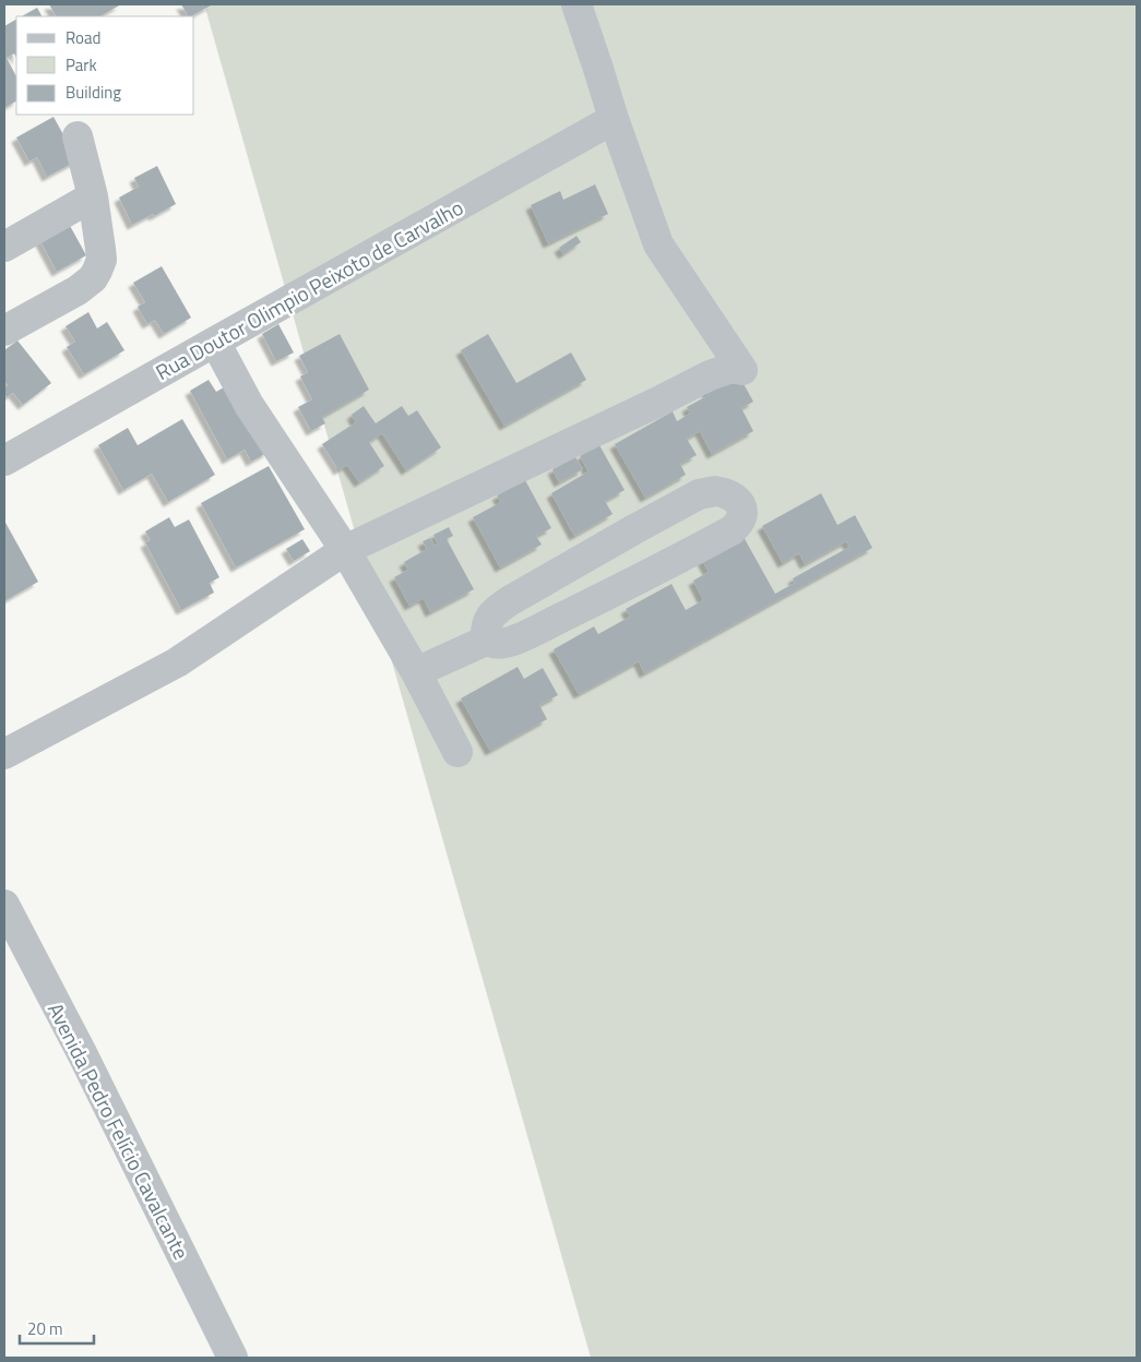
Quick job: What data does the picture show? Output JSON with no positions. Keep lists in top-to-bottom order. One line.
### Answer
{"streets":{"street":["Rua Doutor Olimpio Peixoto de Carvalho","Avenida Pedro Felício Cavalcante"]},"legend":["Road","Park","Building"],"scale_bar":"20 m"}
